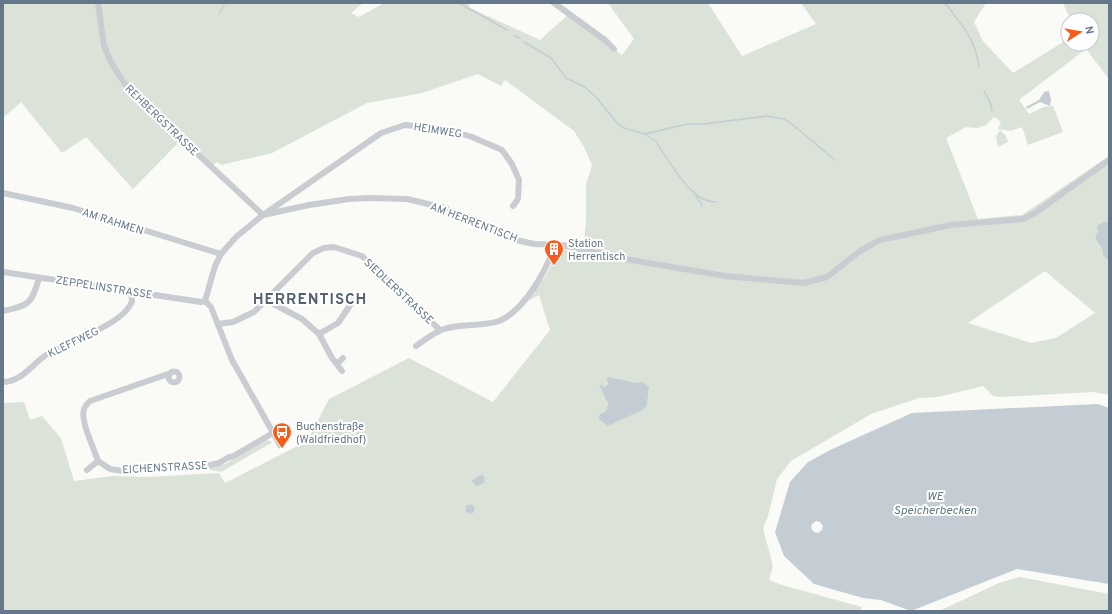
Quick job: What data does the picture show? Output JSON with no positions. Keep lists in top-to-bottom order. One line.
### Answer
{"streets":{"street":["REHBERGSTRASSE","HEIMWEG","AM RAHMEN","AM HERRENTISCH","ZEPPELINSTRASSE","SIEDLERSTRASSE","KLEFFWEG","EICHENSTRASSE"]},"crossings":[["REHBERGSTRASSE","HEIMWEG"],["REHBERGSTRASSE","AM HERRENTISCH"],["HEIMWEG","AM HERRENTISCH"],["AM RAHMEN","AM HERRENTISCH"],["AM HERRENTISCH","ZEPPELINSTRASSE"],["ZEPPELINSTRASSE","KLEFFWEG"]],"districts":["HERRENTISCH"],"water":["WE Speicherbecken"],"places":{"building":["Station Herrentisch"],"bus stop":["Buchenstraße (Waldfriedhof)"]},"north":"right"}
